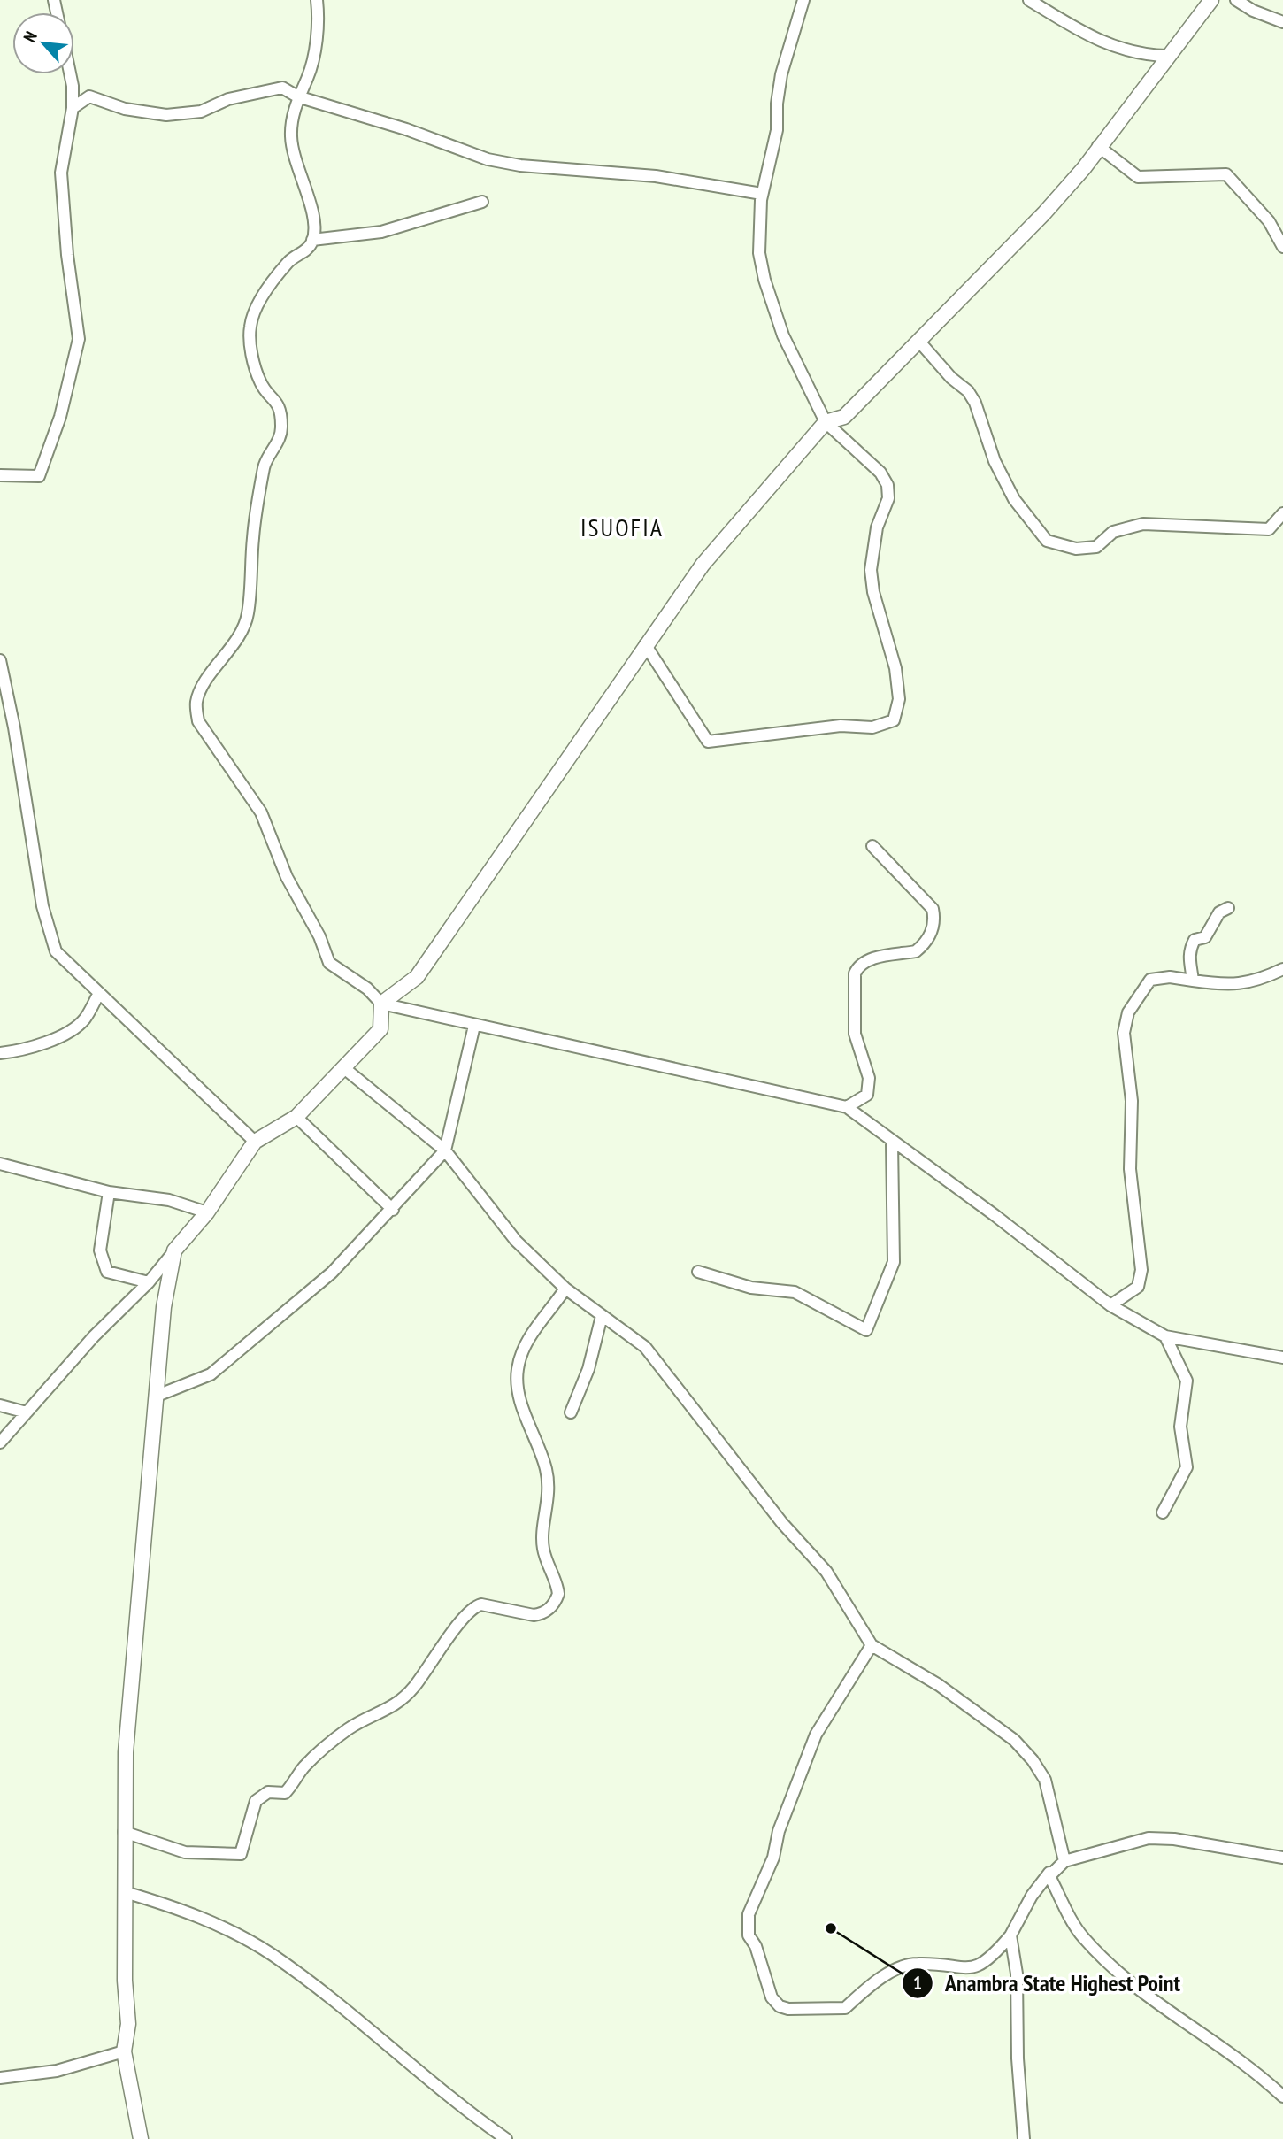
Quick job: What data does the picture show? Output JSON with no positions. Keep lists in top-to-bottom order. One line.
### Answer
{"districts":["ISUOFIA"],"places":["Anambra State Highest Point"],"north":"top left"}
